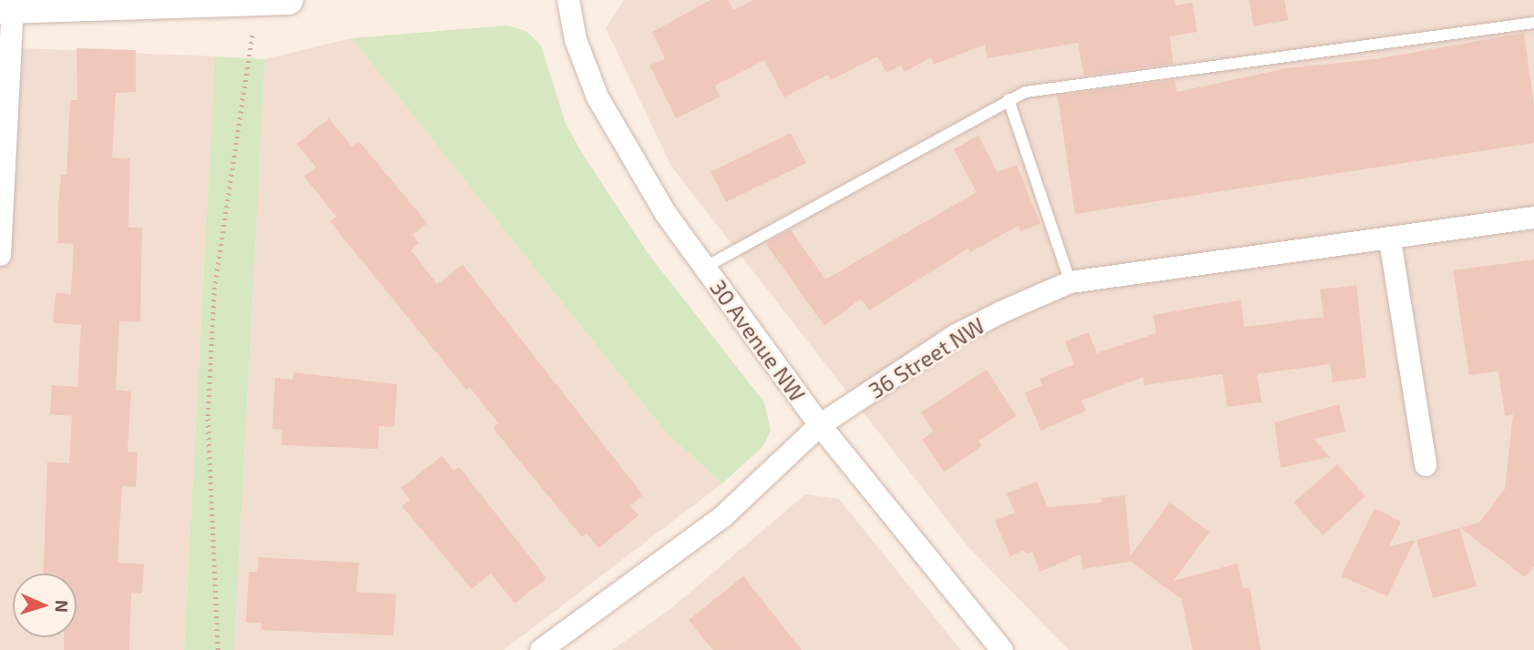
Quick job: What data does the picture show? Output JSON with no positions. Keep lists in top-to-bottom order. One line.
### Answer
{"streets":{"street":["30 Avenue NW","36 Street NW"]},"crossings":[["30 Avenue NW","36 Street NW"]],"north":"right"}
